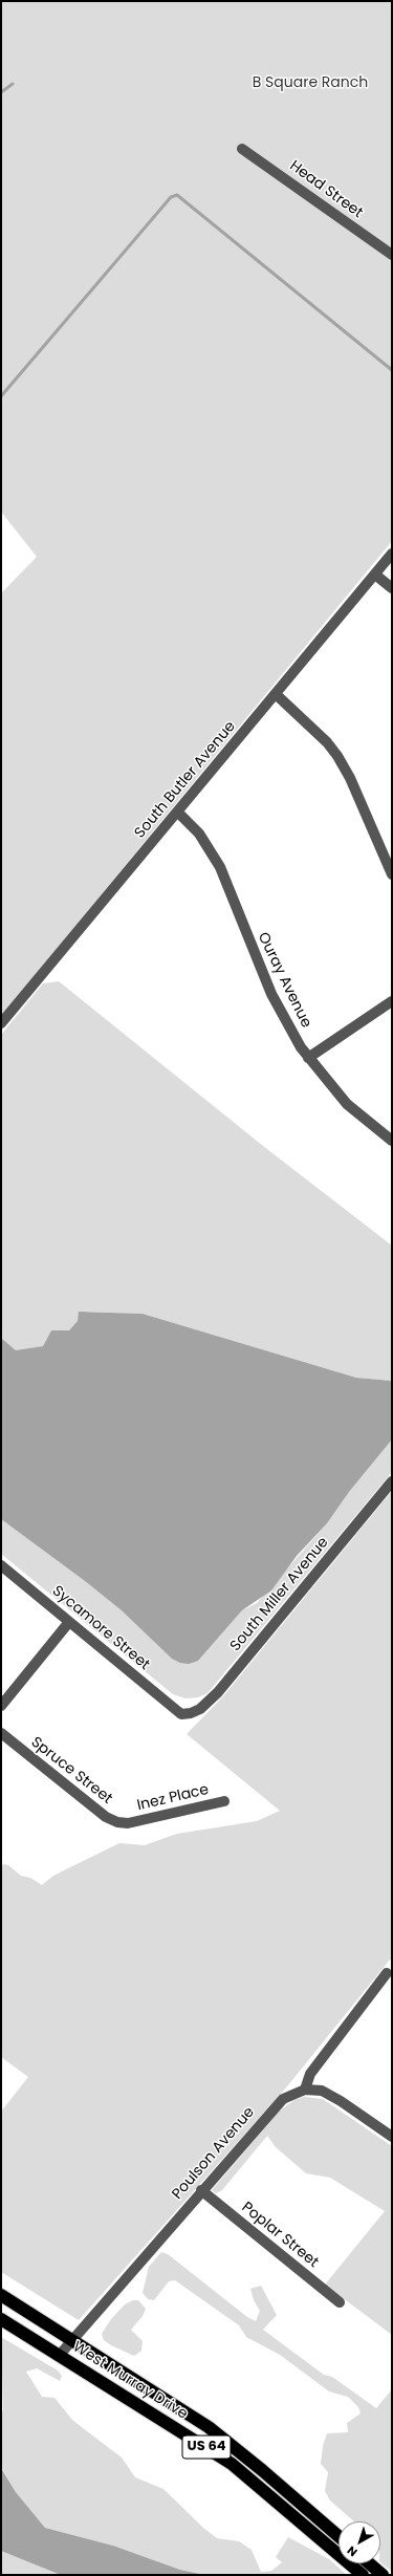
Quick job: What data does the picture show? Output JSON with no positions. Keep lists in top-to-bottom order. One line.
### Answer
{"streets":{"highway":["West Murray Drive","US 64"],"street":["Head Street","South Butler Avenue","Ouray Avenue","South Miller Avenue","Sycamore Street","Spruce Street","Inez Place","Poulson Avenue","Poplar Street"]},"crossings":[["South Butler Avenue","Ouray Avenue"],["South Miller Avenue","Sycamore Street"],["Spruce Street","Inez Place"],["Poulson Avenue","Poplar Street"],["Poulson Avenue","West Murray Drive"],["Poulson Avenue","US 64"],["West Murray Drive","US 64"]],"parks":["B Square Ranch"],"north":"bottom left"}
